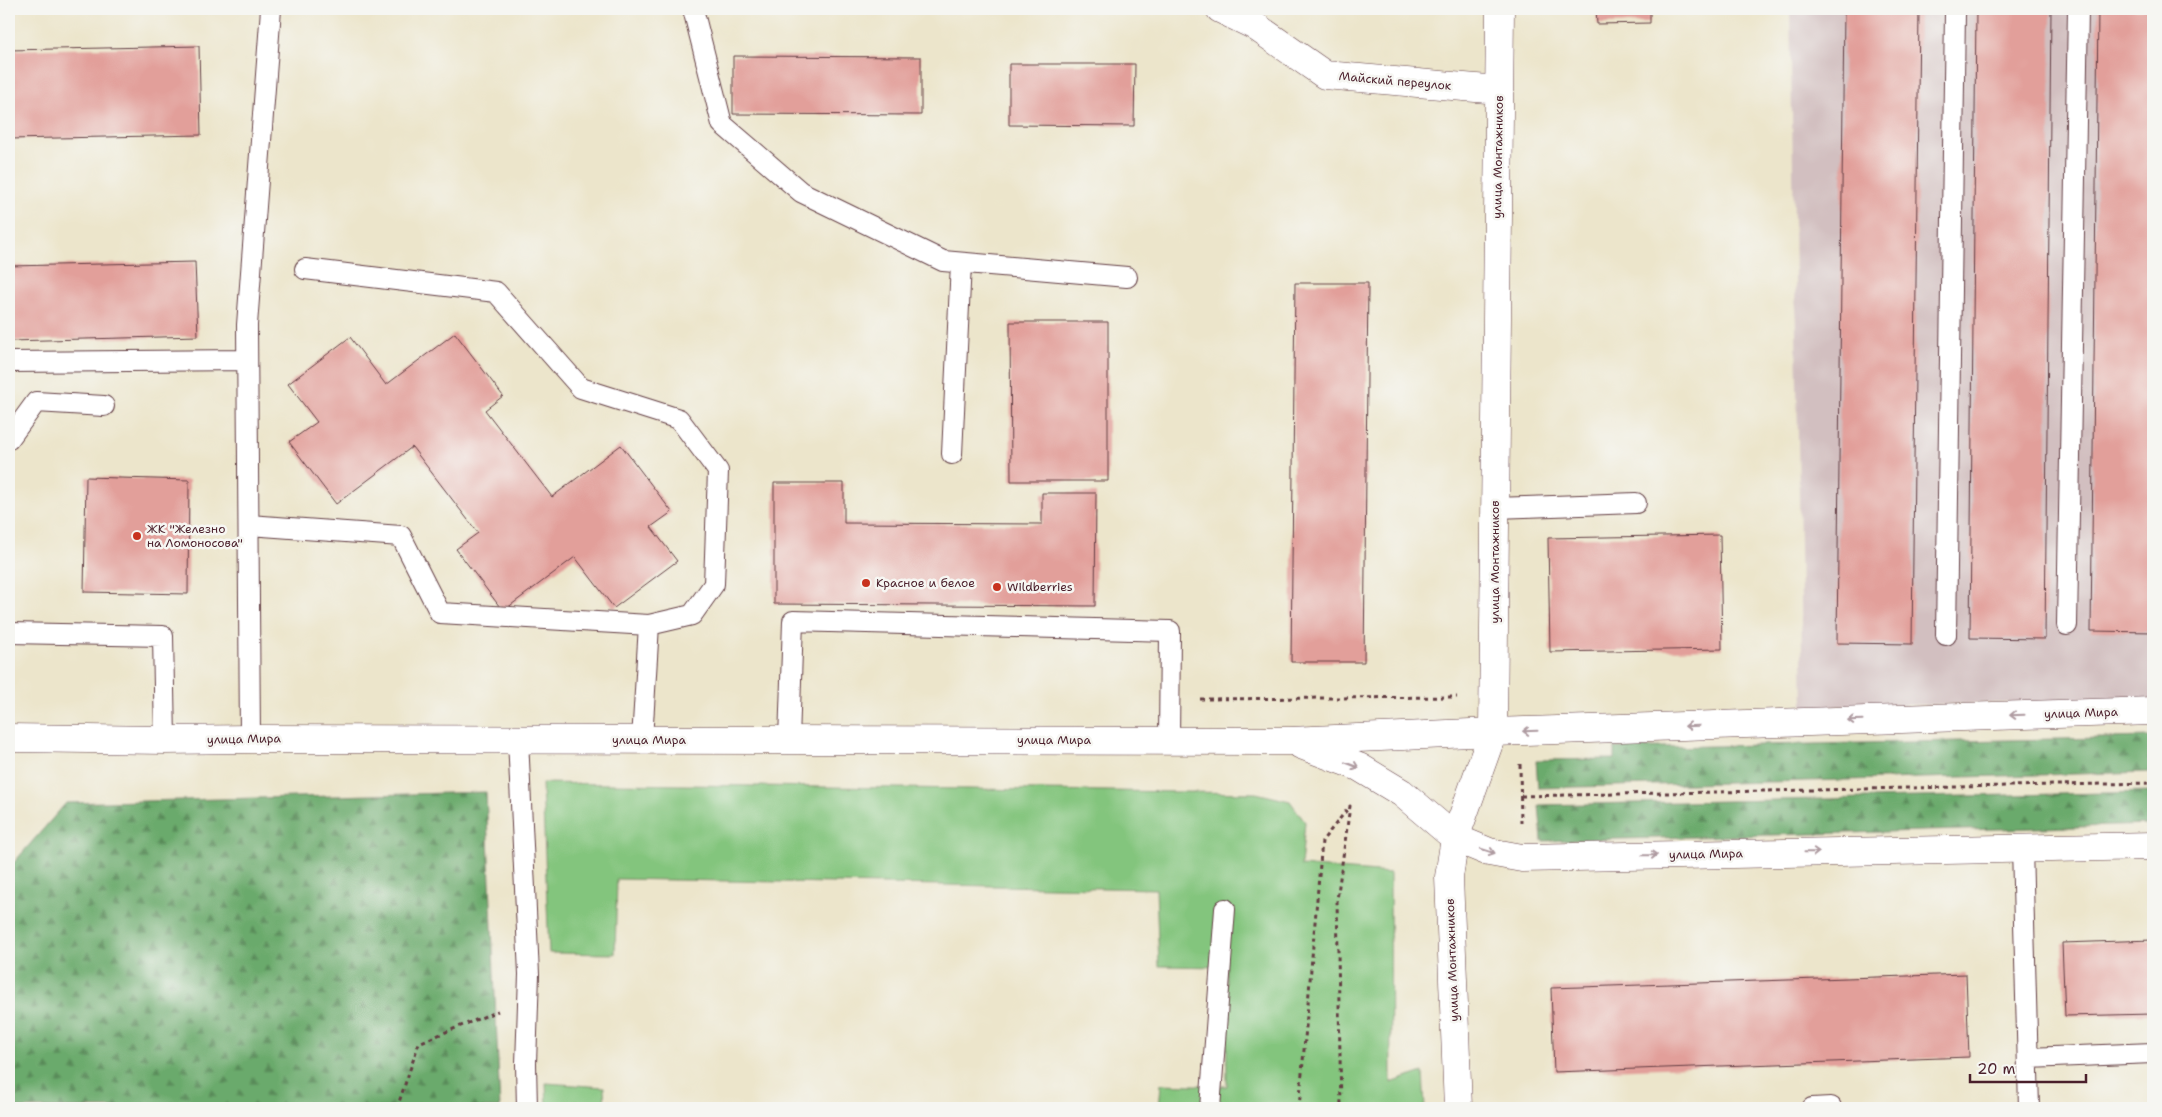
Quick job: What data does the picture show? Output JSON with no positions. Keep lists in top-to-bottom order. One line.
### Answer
{"streets":{"street":["Майский переулок","улица Монтажников","улица Мира"]},"crossings":[["Майский переулок","улица Монтажников"],["улица Монтажников","улица Мира"]],"places":["ЖК \"Железно на Ломоносова\"","Красное и белое","Wildberries"],"scale_bar":"20 m"}
